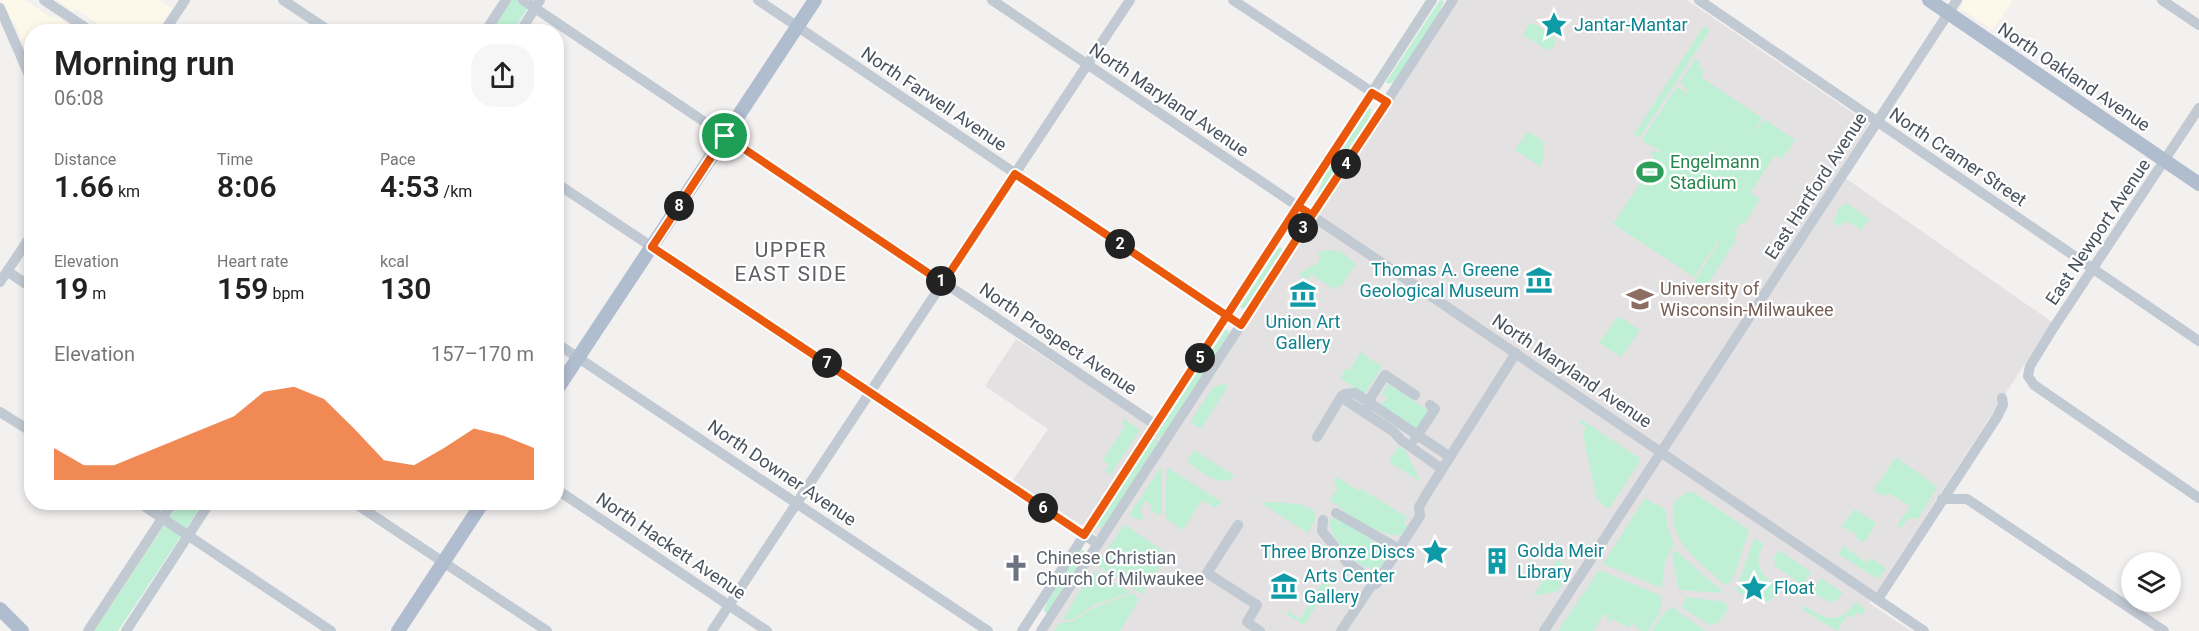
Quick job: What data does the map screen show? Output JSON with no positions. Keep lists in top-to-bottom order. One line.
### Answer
{"streets":{"main road":["North Oakland Avenue"],"street":["North Farwell Avenue","North Maryland Avenue","North Cramer Street","East Hartford Avenue","East Newport Avenue","North Prospect Avenue","North Downer Avenue","North Hackett Avenue"]},"crossings":[["North Oakland Avenue","East Hartford Avenue"],["North Oakland Avenue","East Newport Avenue"],["North Maryland Avenue","East Hartford Avenue"],["North Cramer Street","East Hartford Avenue"],["North Cramer Street","East Newport Avenue"]],"districts":["UPPER EAST SIDE"],"places":{"place":["Jantar-Mantar","Three Bronze Discs","Float"],"sports":["Engelmann Stadium"],"museum":["Thomas A. Greene Geological Museum","Union Art Gallery","Arts Center Gallery"],"school or university":["University of Wisconsin-Milwaukee"],"building":["Golda Meir Library"],"church":["Chinese Christian Church of Milwaukee"]},"page":{"heading":["Morning run","06:08"],"stats":[["Distance","1.66 km"],["Time","8:06"],["Pace","4:53 /km"],["Elevation","19 m"],["Heart rate","159 bpm"],["kcal","130"]],"pins":["4","8","3","2","1","5","7","6"],"chart":["Elevation","157–170 m"]}}
